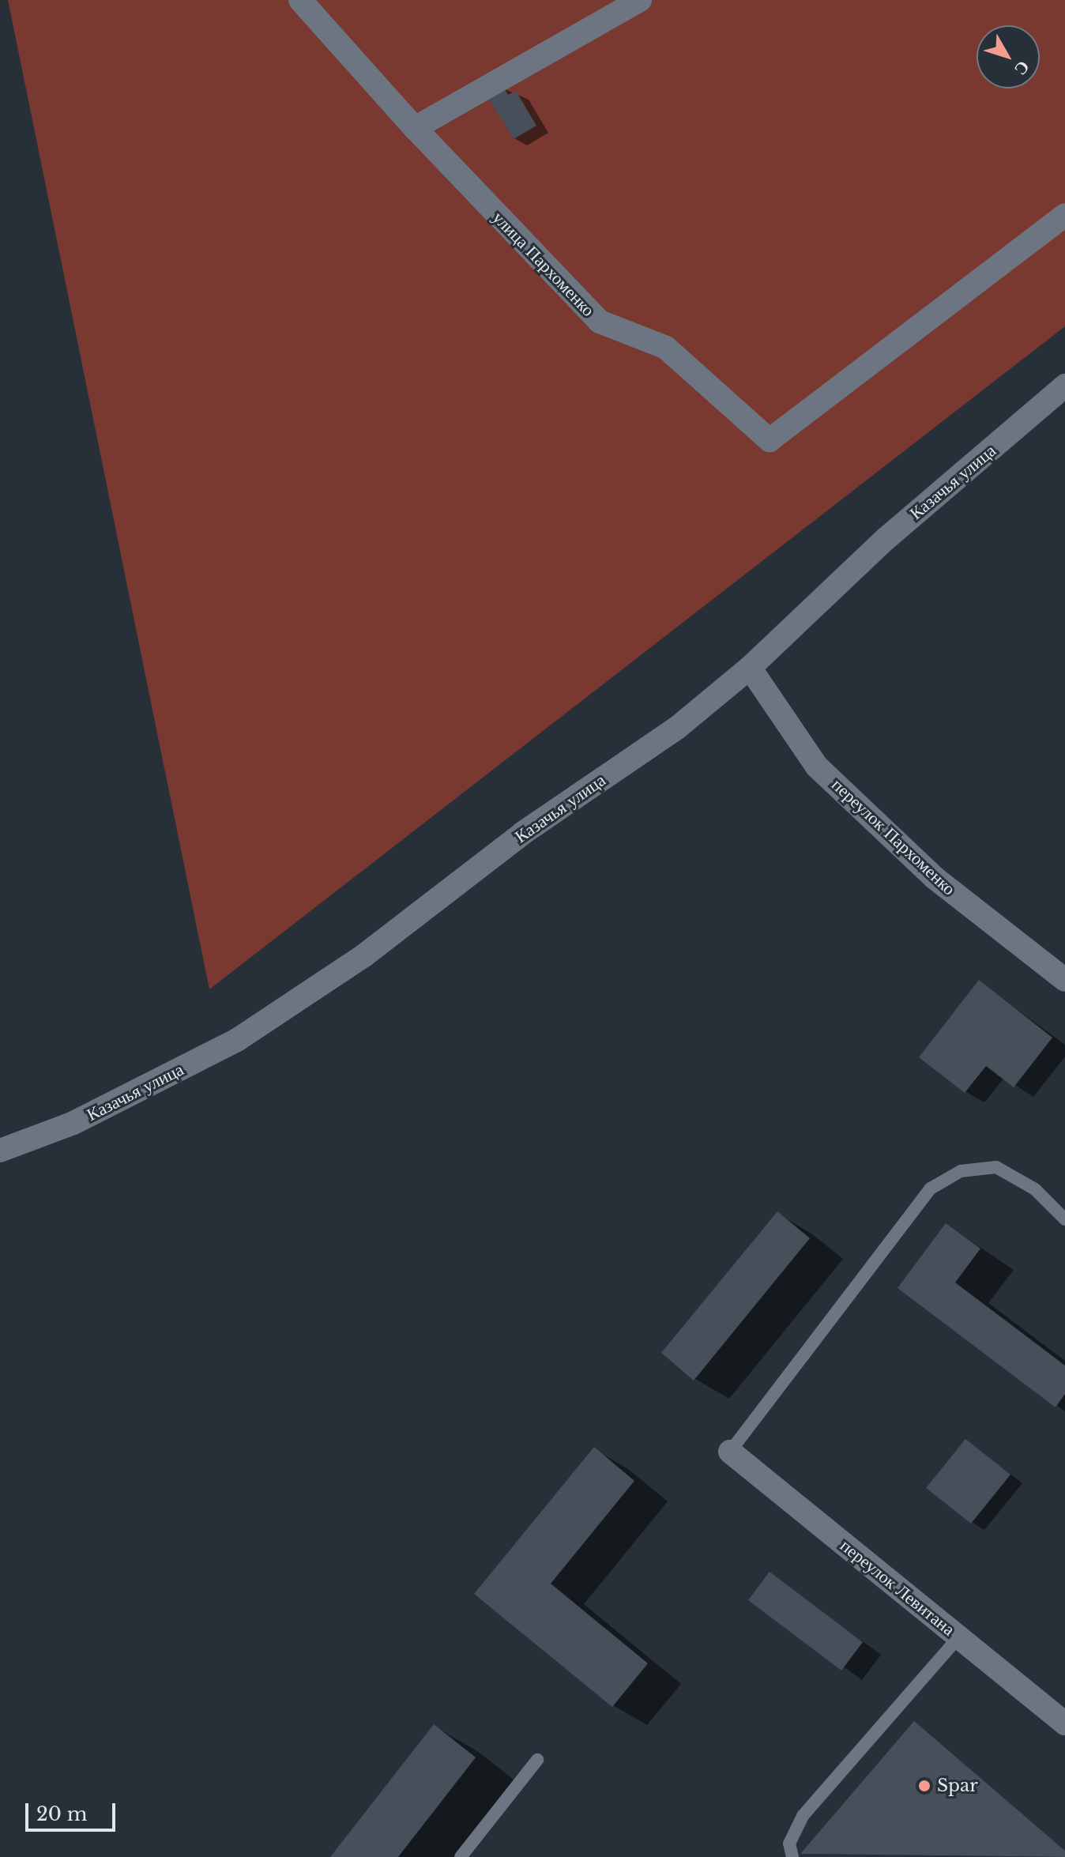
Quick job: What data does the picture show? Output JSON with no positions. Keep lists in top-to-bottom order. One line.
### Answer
{"streets":{"street":["улица Пархоменко","Казачья улица","переулок Пархоменко","переулок Левитана"]},"crossings":[["Казачья улица","переулок Пархоменко"]],"places":["Spar"],"scale_bar":"20 m","north":"bottom right"}
